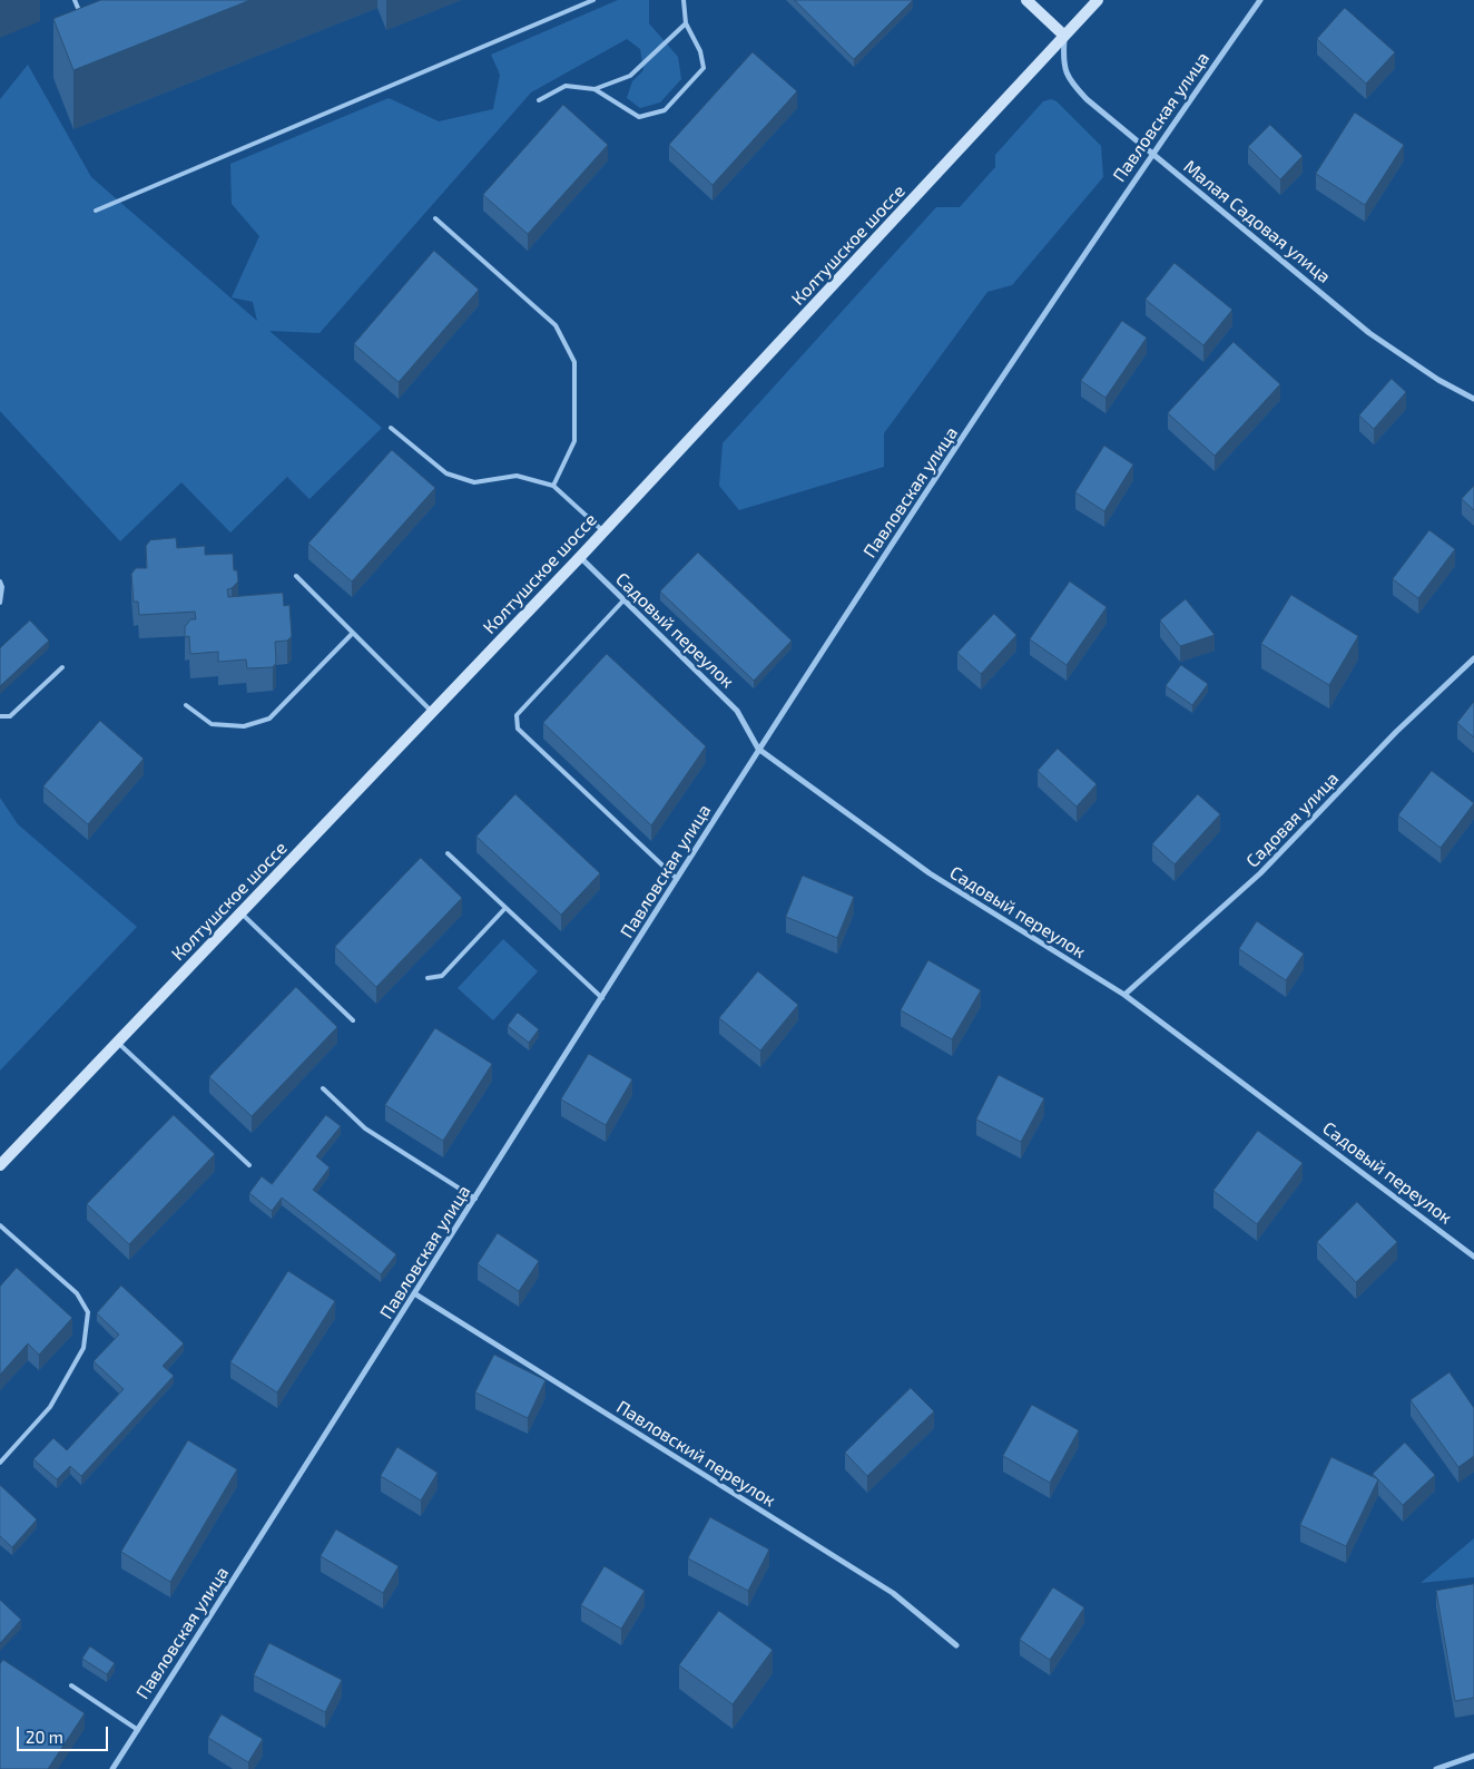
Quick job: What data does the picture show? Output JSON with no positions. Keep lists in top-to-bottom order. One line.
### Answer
{"streets":{"main road":["Колтушское шоссе"],"street":["Павловская улица","Малая Садовая улица","Садовый переулок","Садовая улица","Павловский переулок"]},"crossings":[["Павловская улица","Малая Садовая улица"],["Павловская улица","Садовый переулок"],["Павловская улица","Павловский переулок"],["Малая Садовая улица","Колтушское шоссе"],["Колтушское шоссе","Садовый переулок"],["Садовый переулок","Садовая улица"]],"scale_bar":"20 m"}
